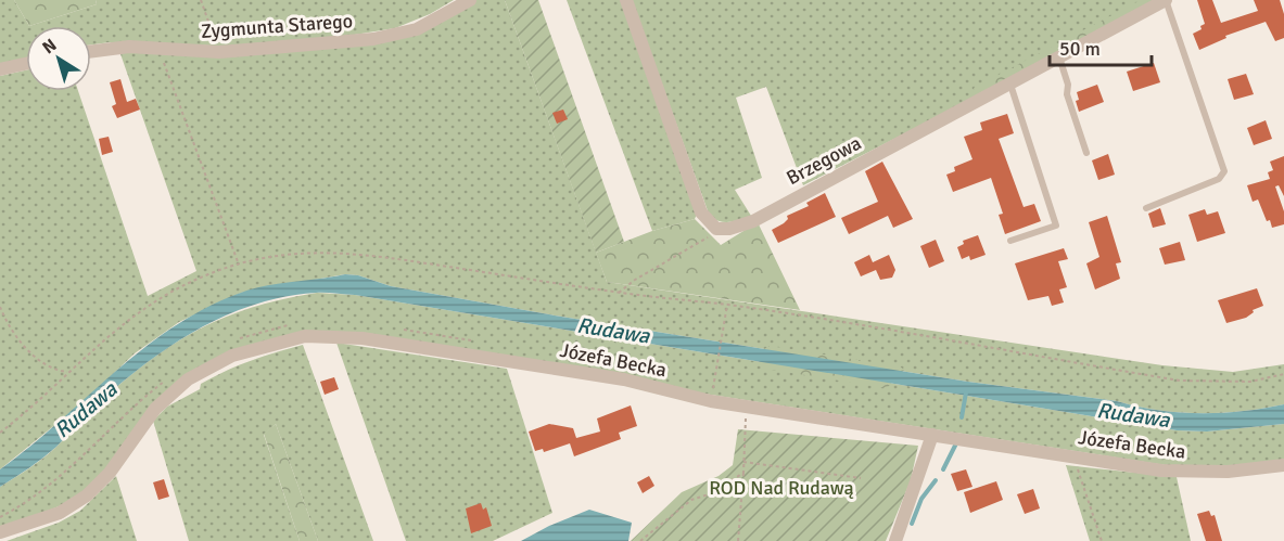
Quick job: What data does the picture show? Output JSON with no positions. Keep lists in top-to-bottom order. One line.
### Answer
{"streets":{"street":["Zygmunta Starego","Brzegowa","Józefa Becka"]},"water":["Rudawa"],"parks":["ROD Nad Rudawą"],"scale_bar":"50 m","north":"top left"}
